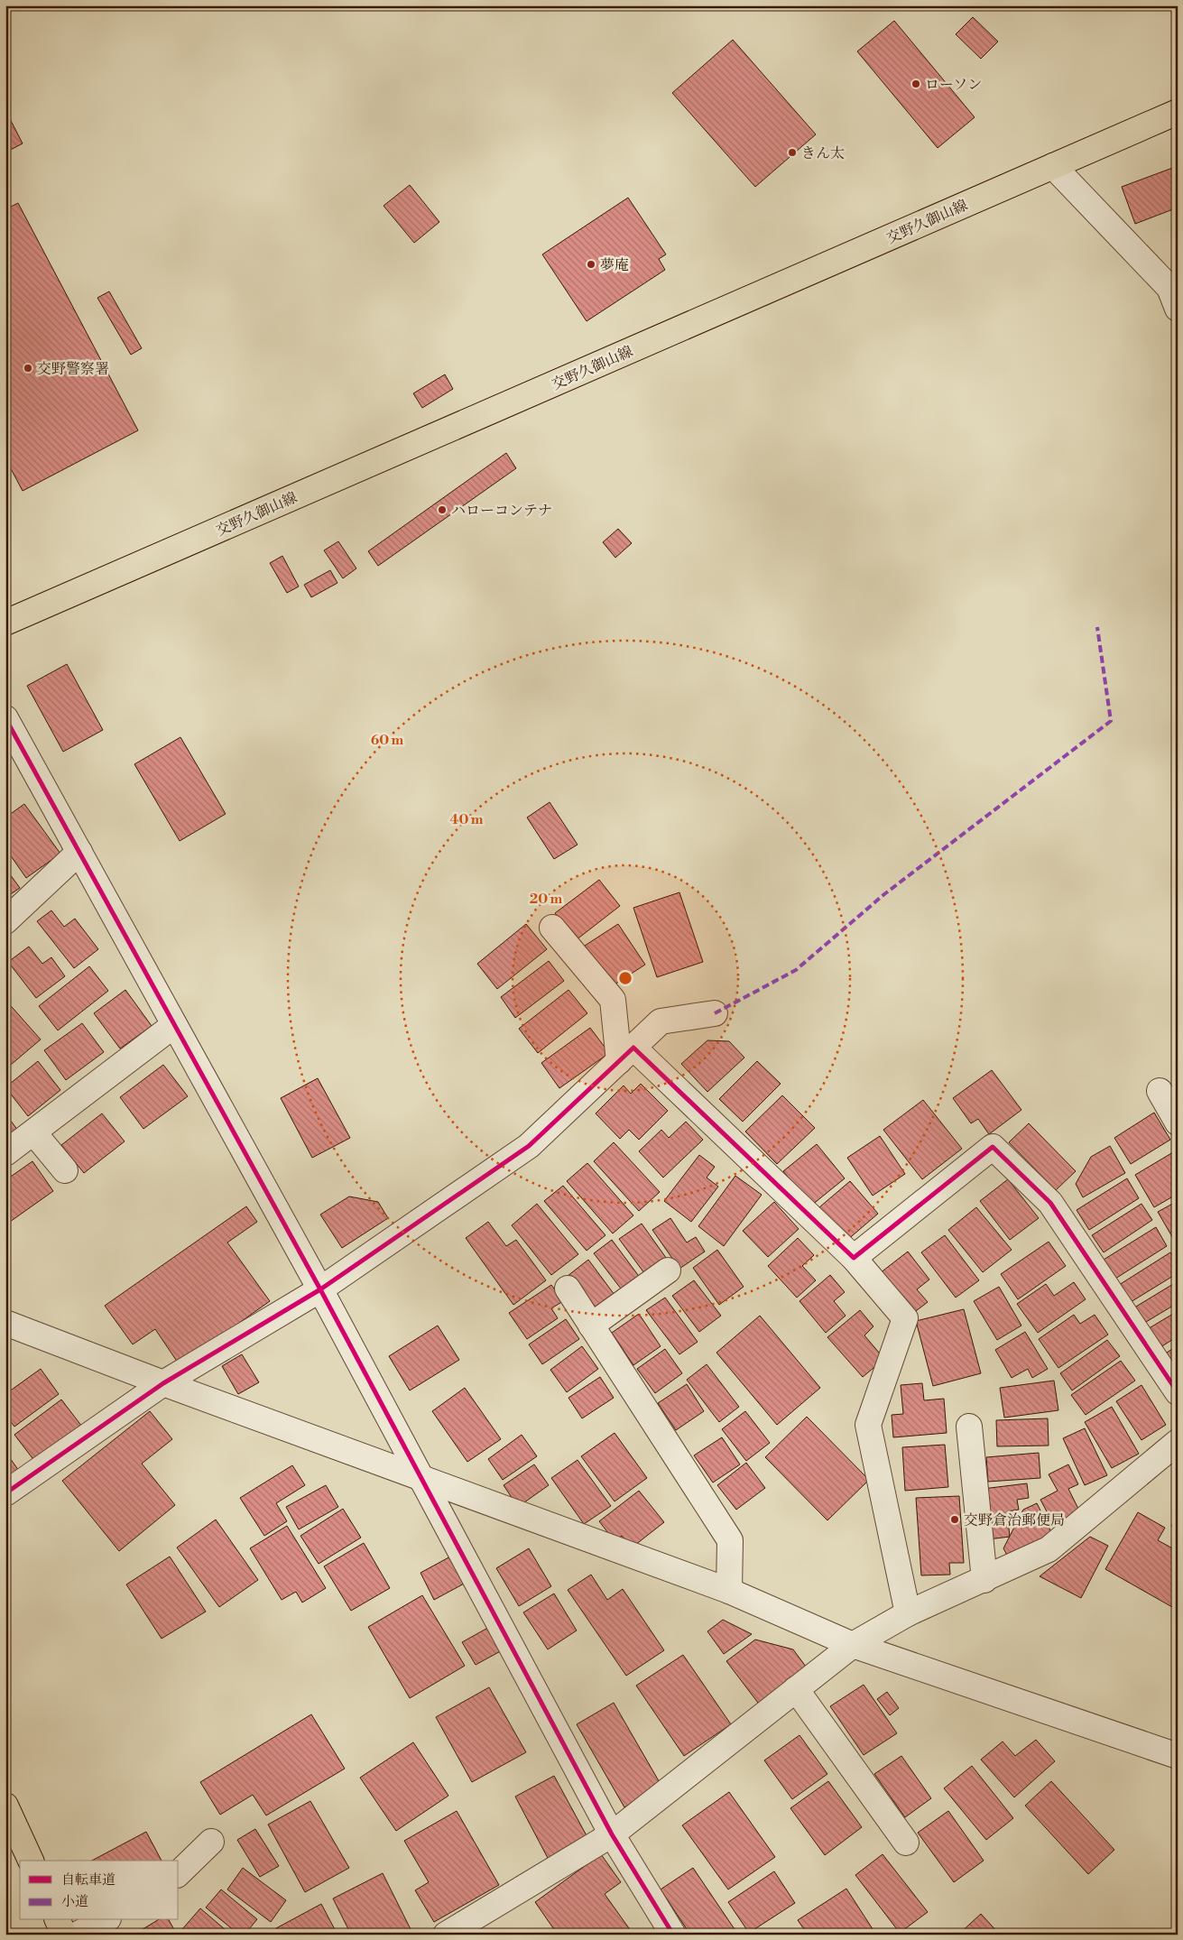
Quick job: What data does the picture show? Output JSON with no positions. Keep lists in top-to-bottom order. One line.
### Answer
{"streets":{"main road":["交野久御山線"]},"places":["ローソン","きん太","夢庵","交野警察署","ハローコンテナ","交野倉治郵便局"],"legend":["自転車道","小道"],"rings":["60 m","40 m","20 m"]}
